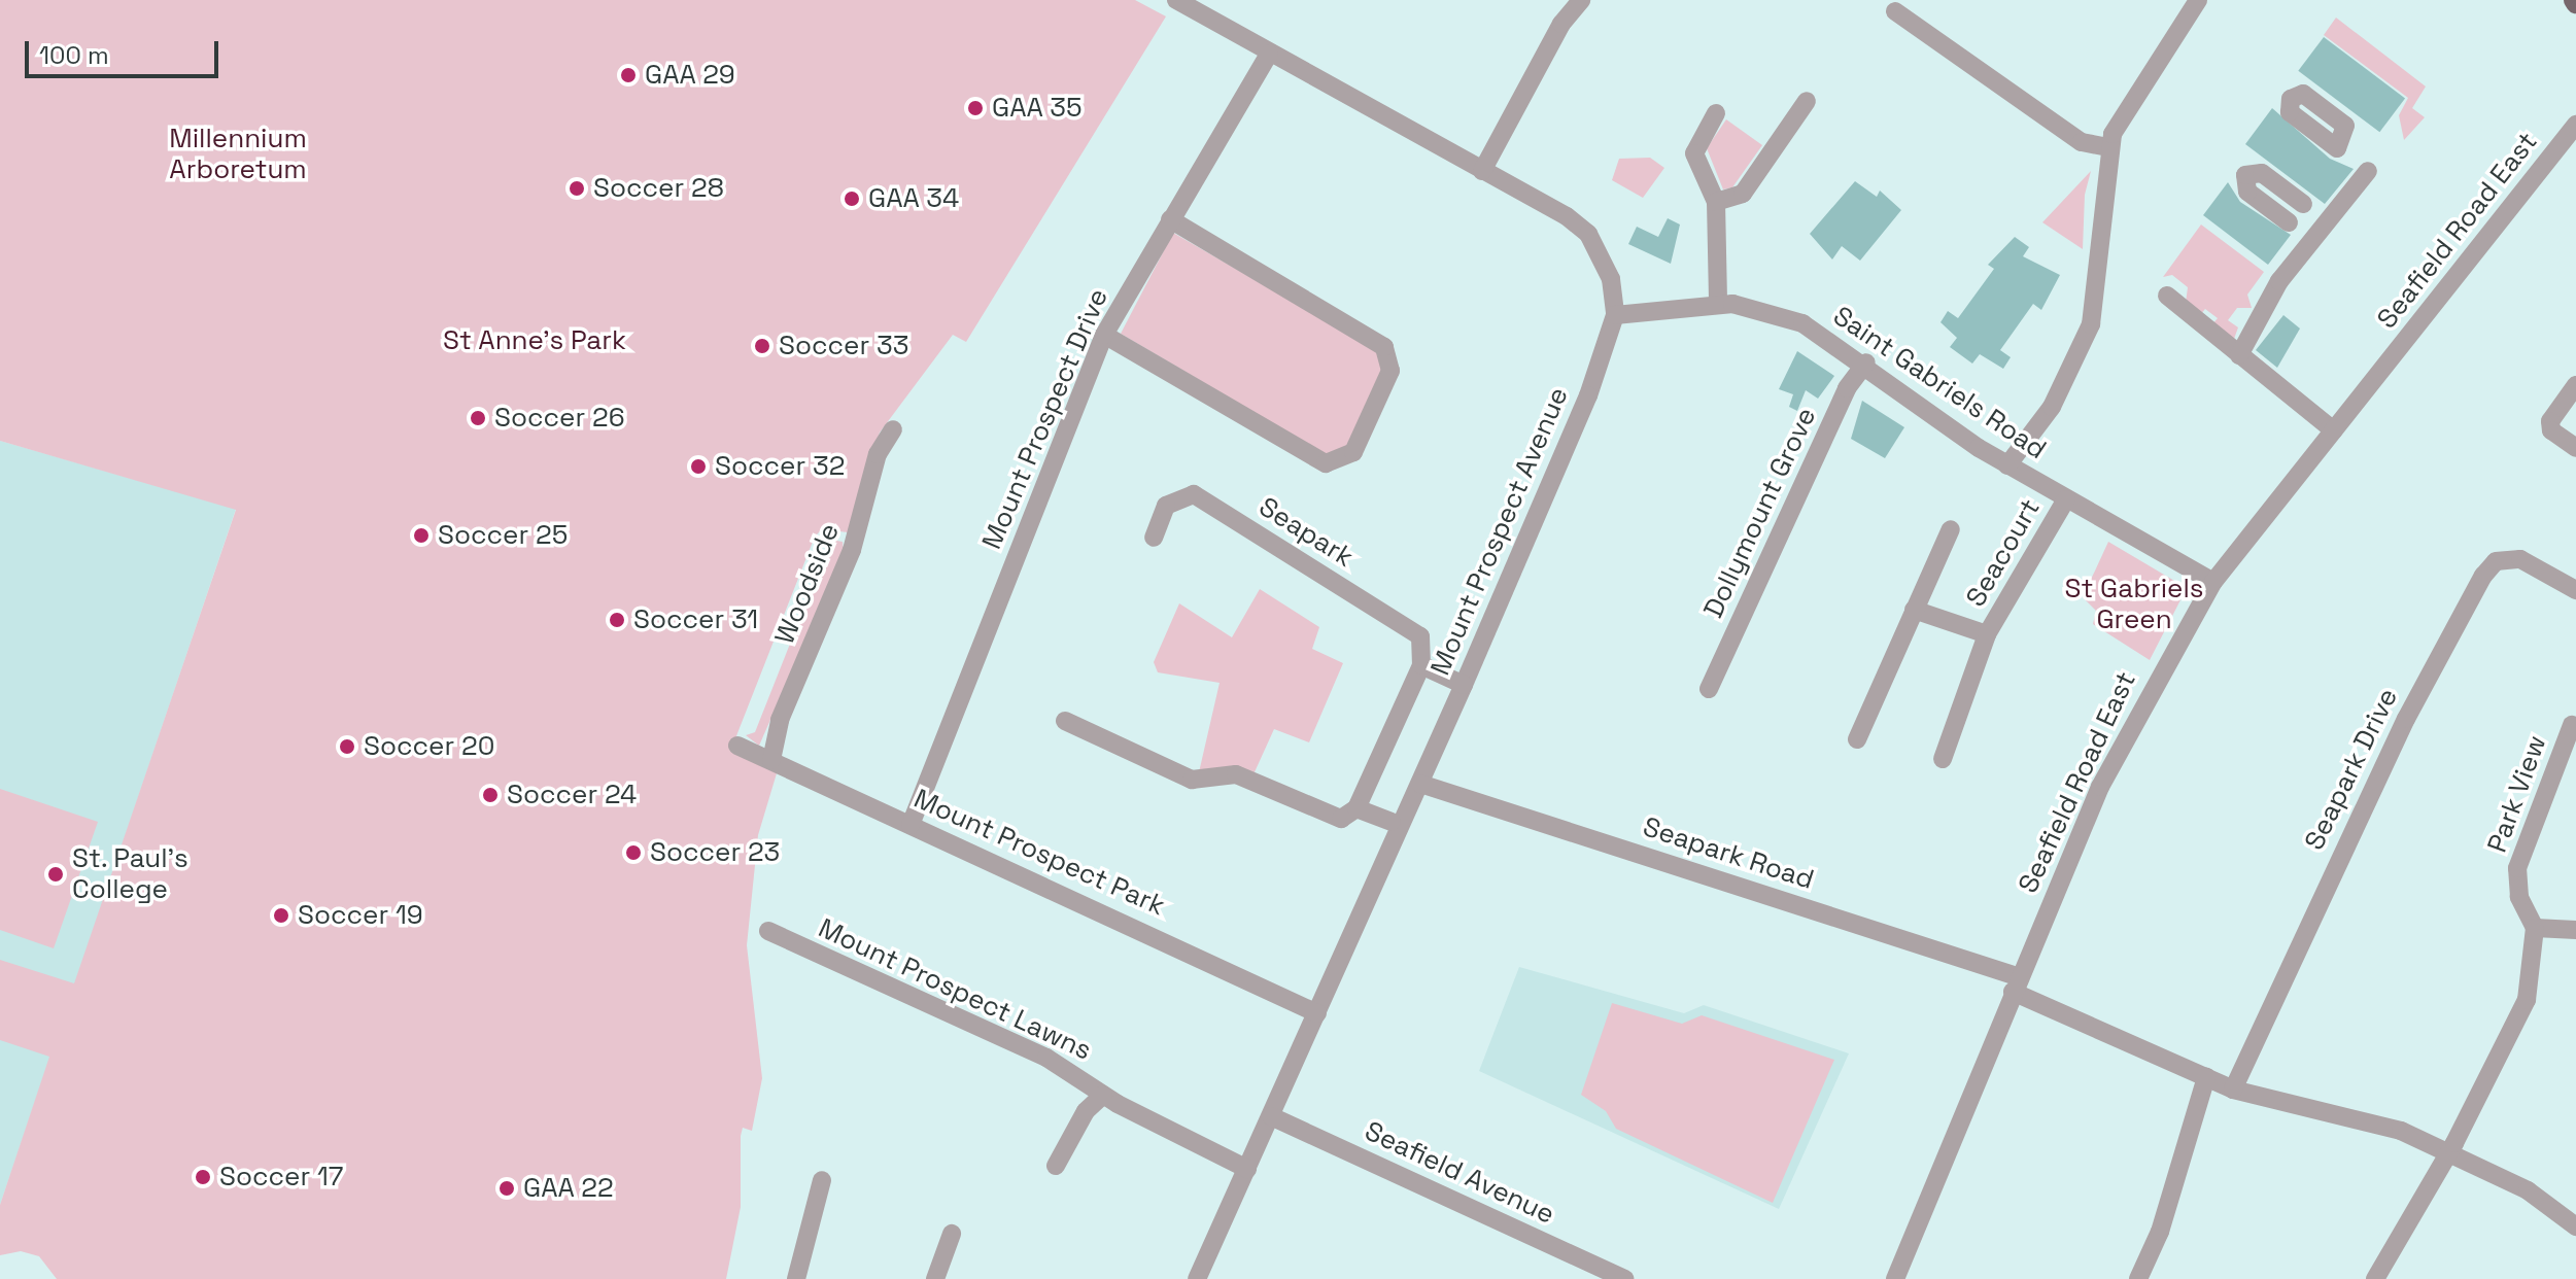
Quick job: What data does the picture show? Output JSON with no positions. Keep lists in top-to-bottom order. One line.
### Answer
{"streets":{"street":["Seafield Road East","Saint Gabriels Road","Mount Prospect Drive","Dollymount Grove","Mount Prospect Avenue","Seapark","Seacourt","Woodside","Seapark Drive","Park View","Mount Prospect Park","Seapark Road","Mount Prospect Lawns","Seafield Avenue"]},"crossings":[["Seafield Road East","Saint Gabriels Road"],["Seafield Road East","Seapark Road"],["Saint Gabriels Road","Dollymount Grove"],["Saint Gabriels Road","Mount Prospect Avenue"],["Saint Gabriels Road","Seacourt"],["Mount Prospect Drive","Mount Prospect Avenue"],["Mount Prospect Drive","Mount Prospect Park"],["Mount Prospect Avenue","Mount Prospect Park"],["Mount Prospect Avenue","Seapark Road"],["Mount Prospect Avenue","Mount Prospect Lawns"],["Mount Prospect Avenue","Seafield Avenue"],["Woodside","Mount Prospect Park"],["Seapark Drive","Seapark Road"]],"parks":["Millennium Arboretum","St Anne's Park","St Gabriels Green"],"places":["GAA 29","GAA 35","Soccer 28","GAA 34","Soccer 33","Soccer 26","Soccer 32","Soccer 25","Soccer 31","Soccer 20","Soccer 24","Soccer 23","St. Paul's College","Soccer 19","Soccer 17","GAA 22"],"scale_bar":"100 m"}
